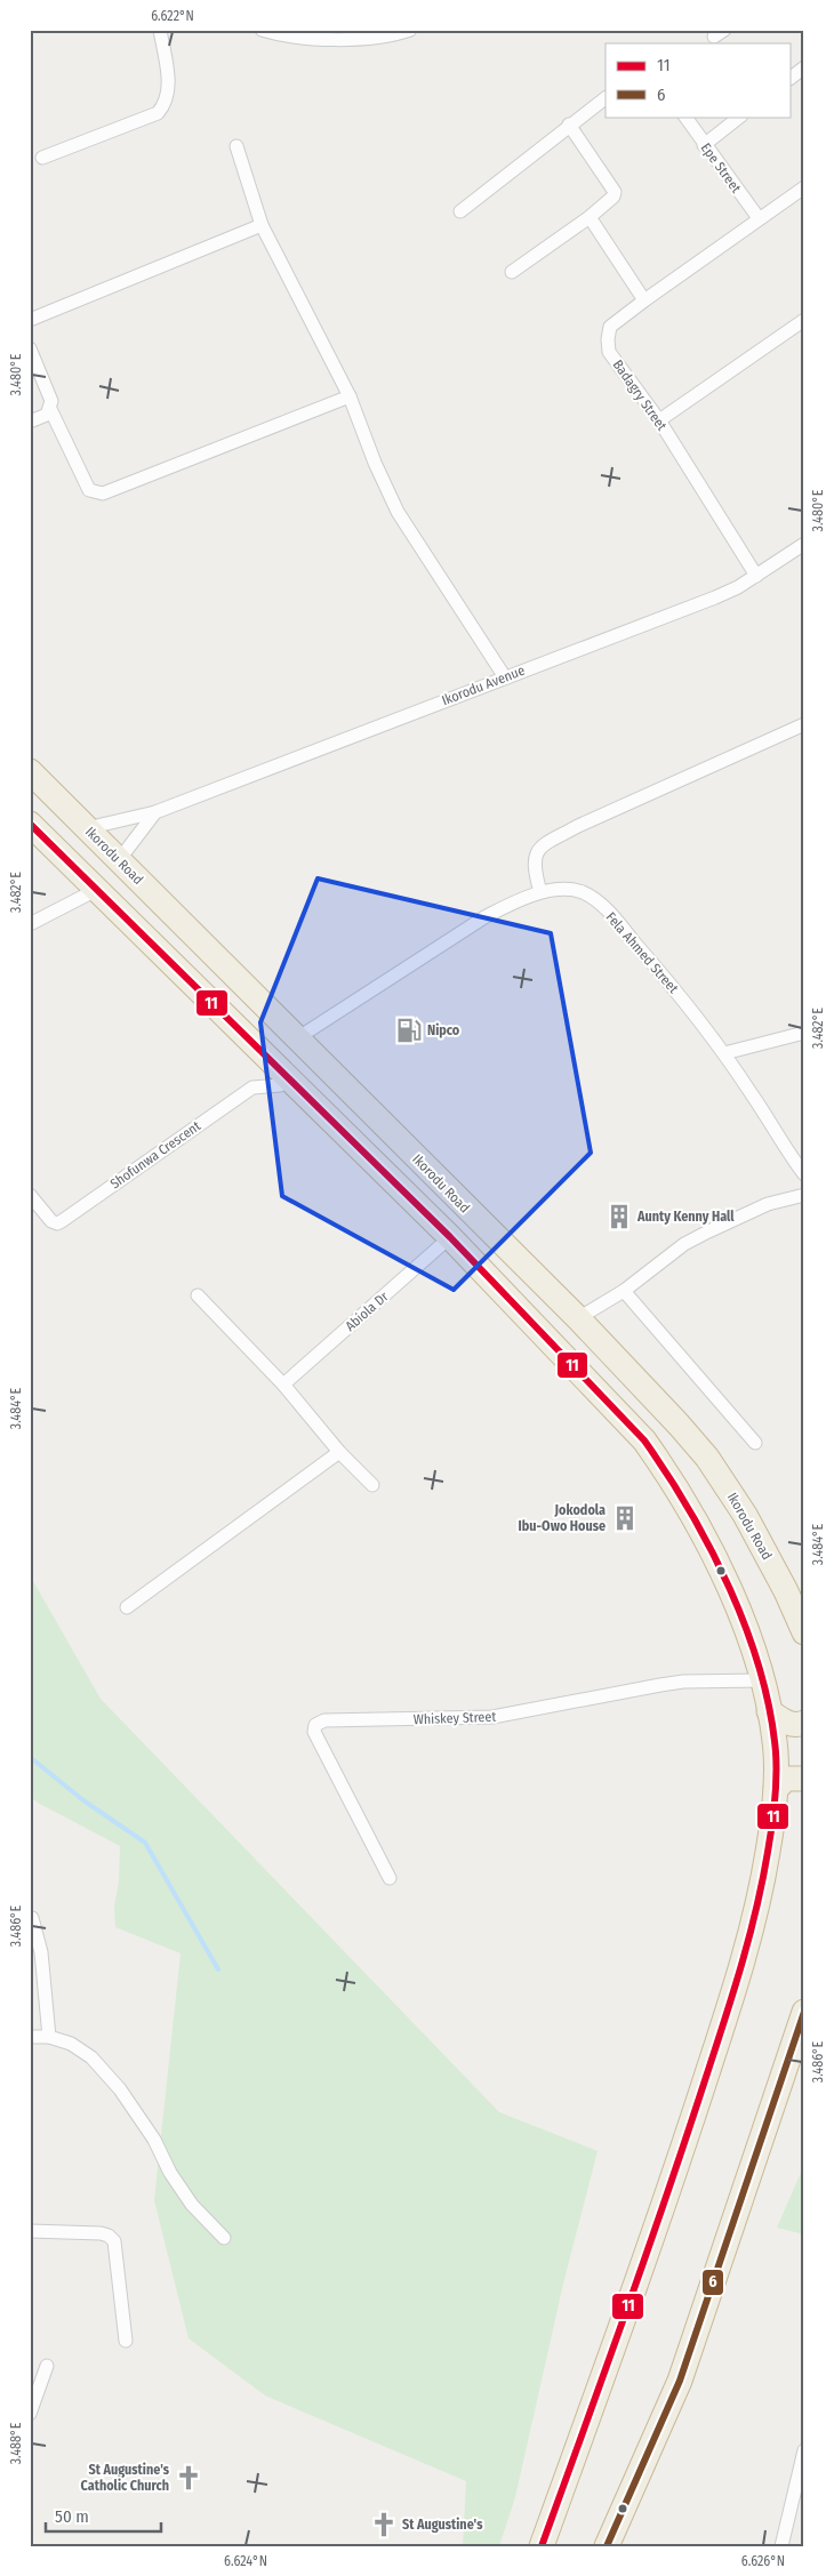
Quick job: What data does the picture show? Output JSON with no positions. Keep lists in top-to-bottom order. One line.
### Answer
{"streets":{"highway":["Ikorodu Road"],"street":["Epe Street","Badagry Street","Ikorodu Avenue","Fela Ahmed Street","Shofunwa Crescent","Abiola Dr","Whiskey Street"]},"crossings":[["Epe Street","Badagry Street"],["Badagry Street","Ikorodu Avenue"],["Ikorodu Avenue","Ikorodu Road"],["Ikorodu Road","Fela Ahmed Street"]],"places":{"fuel station":["Nipco"],"building":["Aunty Kenny Hall","Jokodola Ibu-Owo House"],"church":["St Augustine's Catholic Church","St Augustine's"]},"lines":["transit line 11","transit line 6"],"legend":["11","6"],"scale_bar":"50 m","coordinates":["6.622°N","3.480°E","3.482°E","3.484°E","3.486°E","3.488°E","6.624°N","6.626°N"]}
